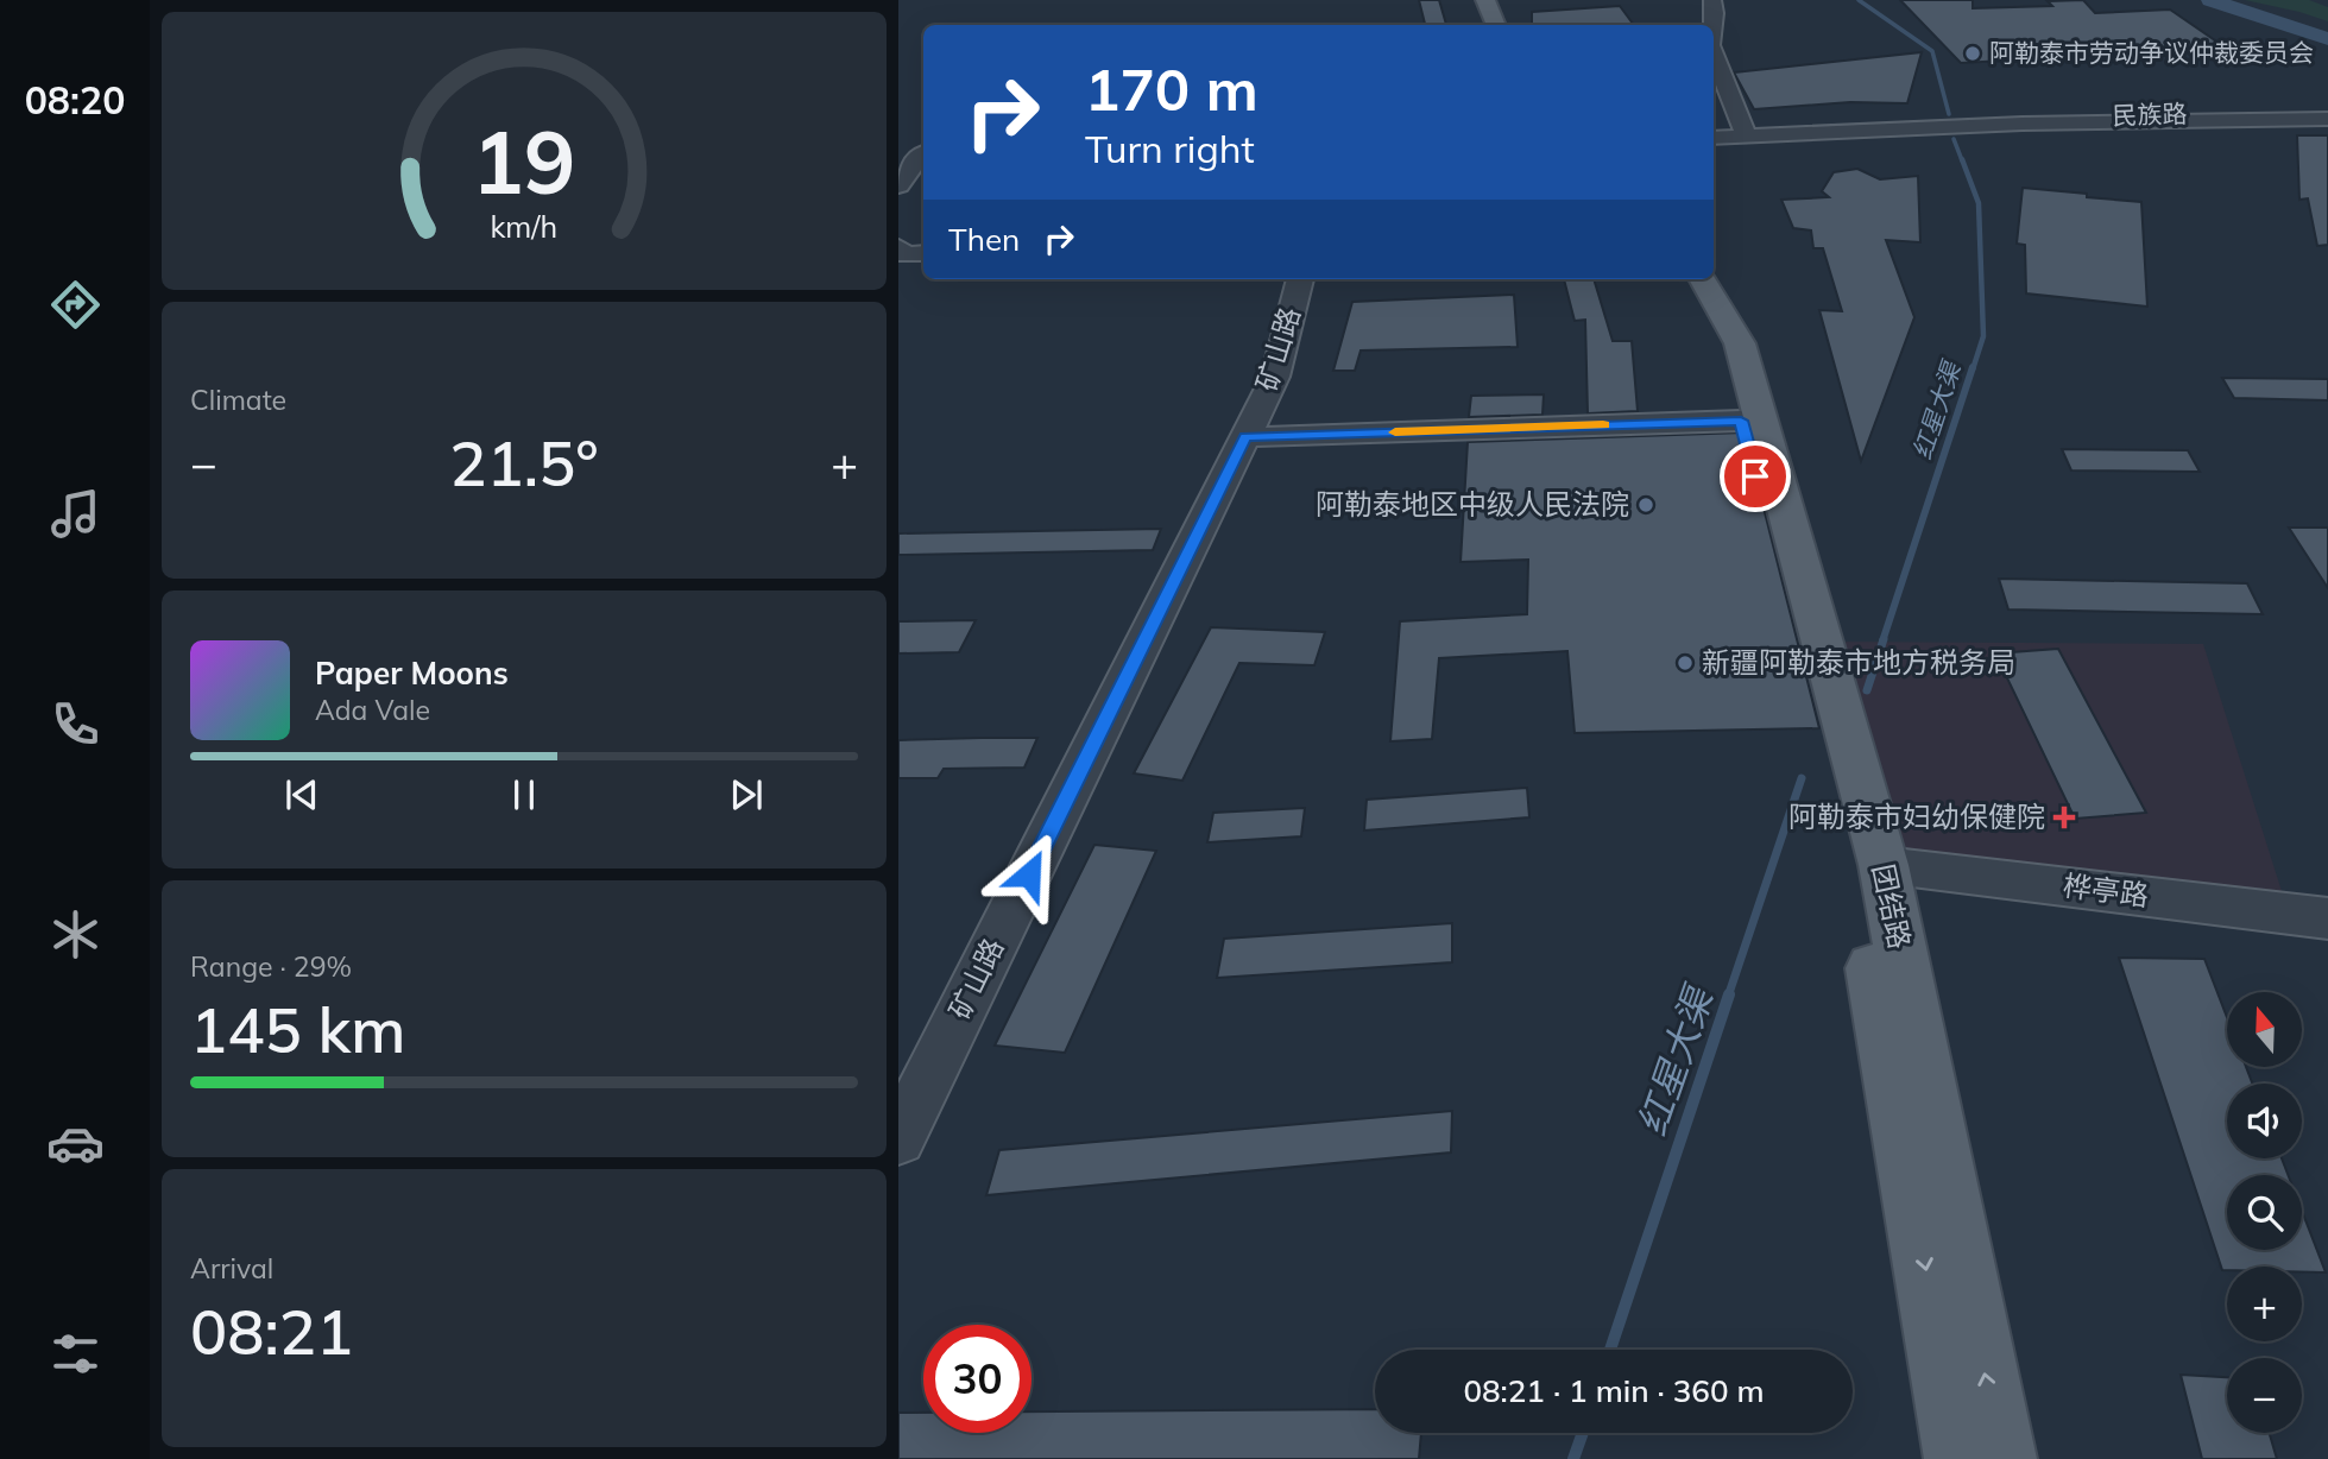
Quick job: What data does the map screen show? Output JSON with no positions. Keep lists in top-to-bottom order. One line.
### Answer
{"streets":{"main road":["团结路"],"street":["民族路","矿山路","桦亭路"]},"crossings":[["桦亭路","团结路"]],"water":["红星大渠"],"places":{"other":["阿勒泰市劳动争议仲裁委员会","阿勒泰地区中级人民法院","新疆阿勒泰市地方税务局"],"health":["阿勒泰市妇幼保健院"]},"north":"top","page":{"tabs":"08:20","turn":["170 m","Turn right"],"then":"Then","tile":["Climate",["Range · 29%","145 km"],["Arrival","08:21"]],"heat":["−","21.5°","+"],"song":["Paper Moons","Ada Vale"],"map_buttons":["+","−"],"limit":"30","trip":"08:21 · 1 min · 360 m","gauge":["19","km/h"]}}
